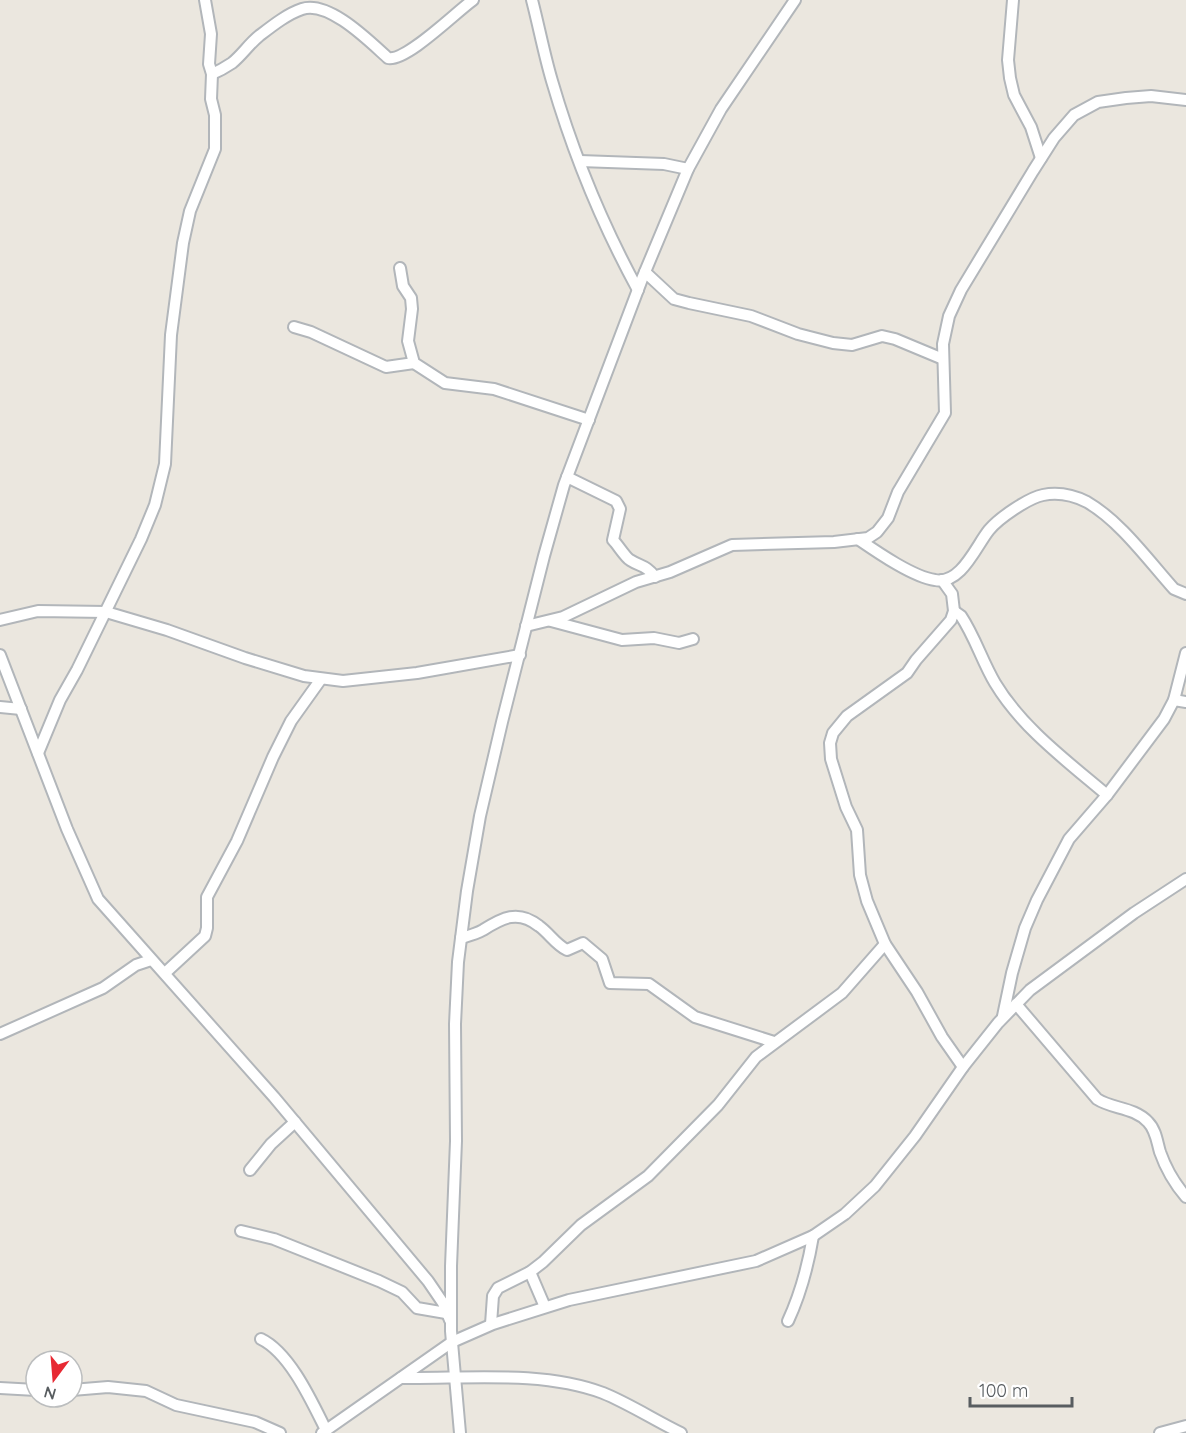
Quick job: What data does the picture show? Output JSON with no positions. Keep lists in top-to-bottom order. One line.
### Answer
{"scale_bar":"100 m","north":"bottom"}
